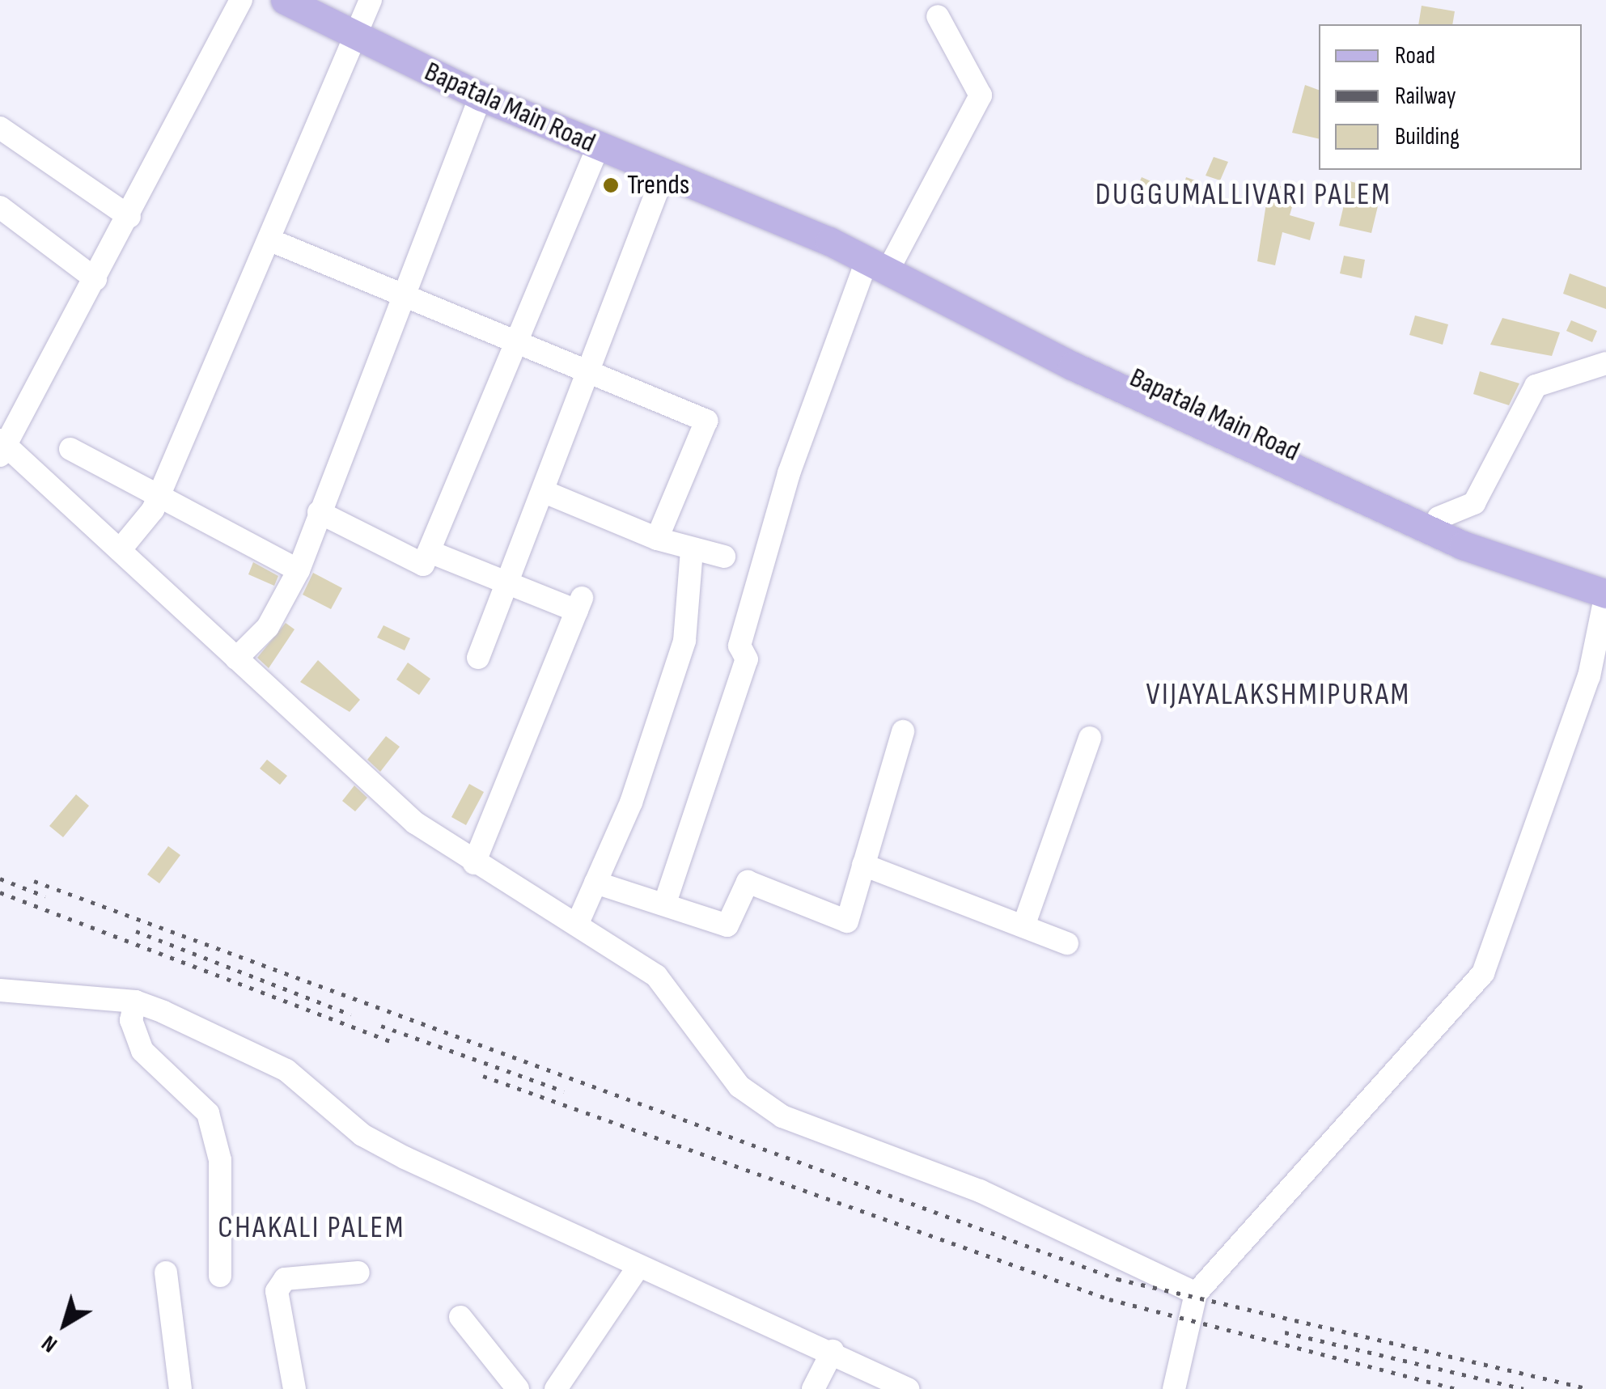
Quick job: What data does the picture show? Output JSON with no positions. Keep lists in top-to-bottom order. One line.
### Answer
{"streets":{"main road":["Bapatala Main Road"]},"districts":["DUGGUMALLIVARI PALEM","VIJAYALAKSHMIPURAM","CHAKALI PALEM"],"places":["Trends"],"legend":["Road","Railway","Building"],"north":"bottom left"}
